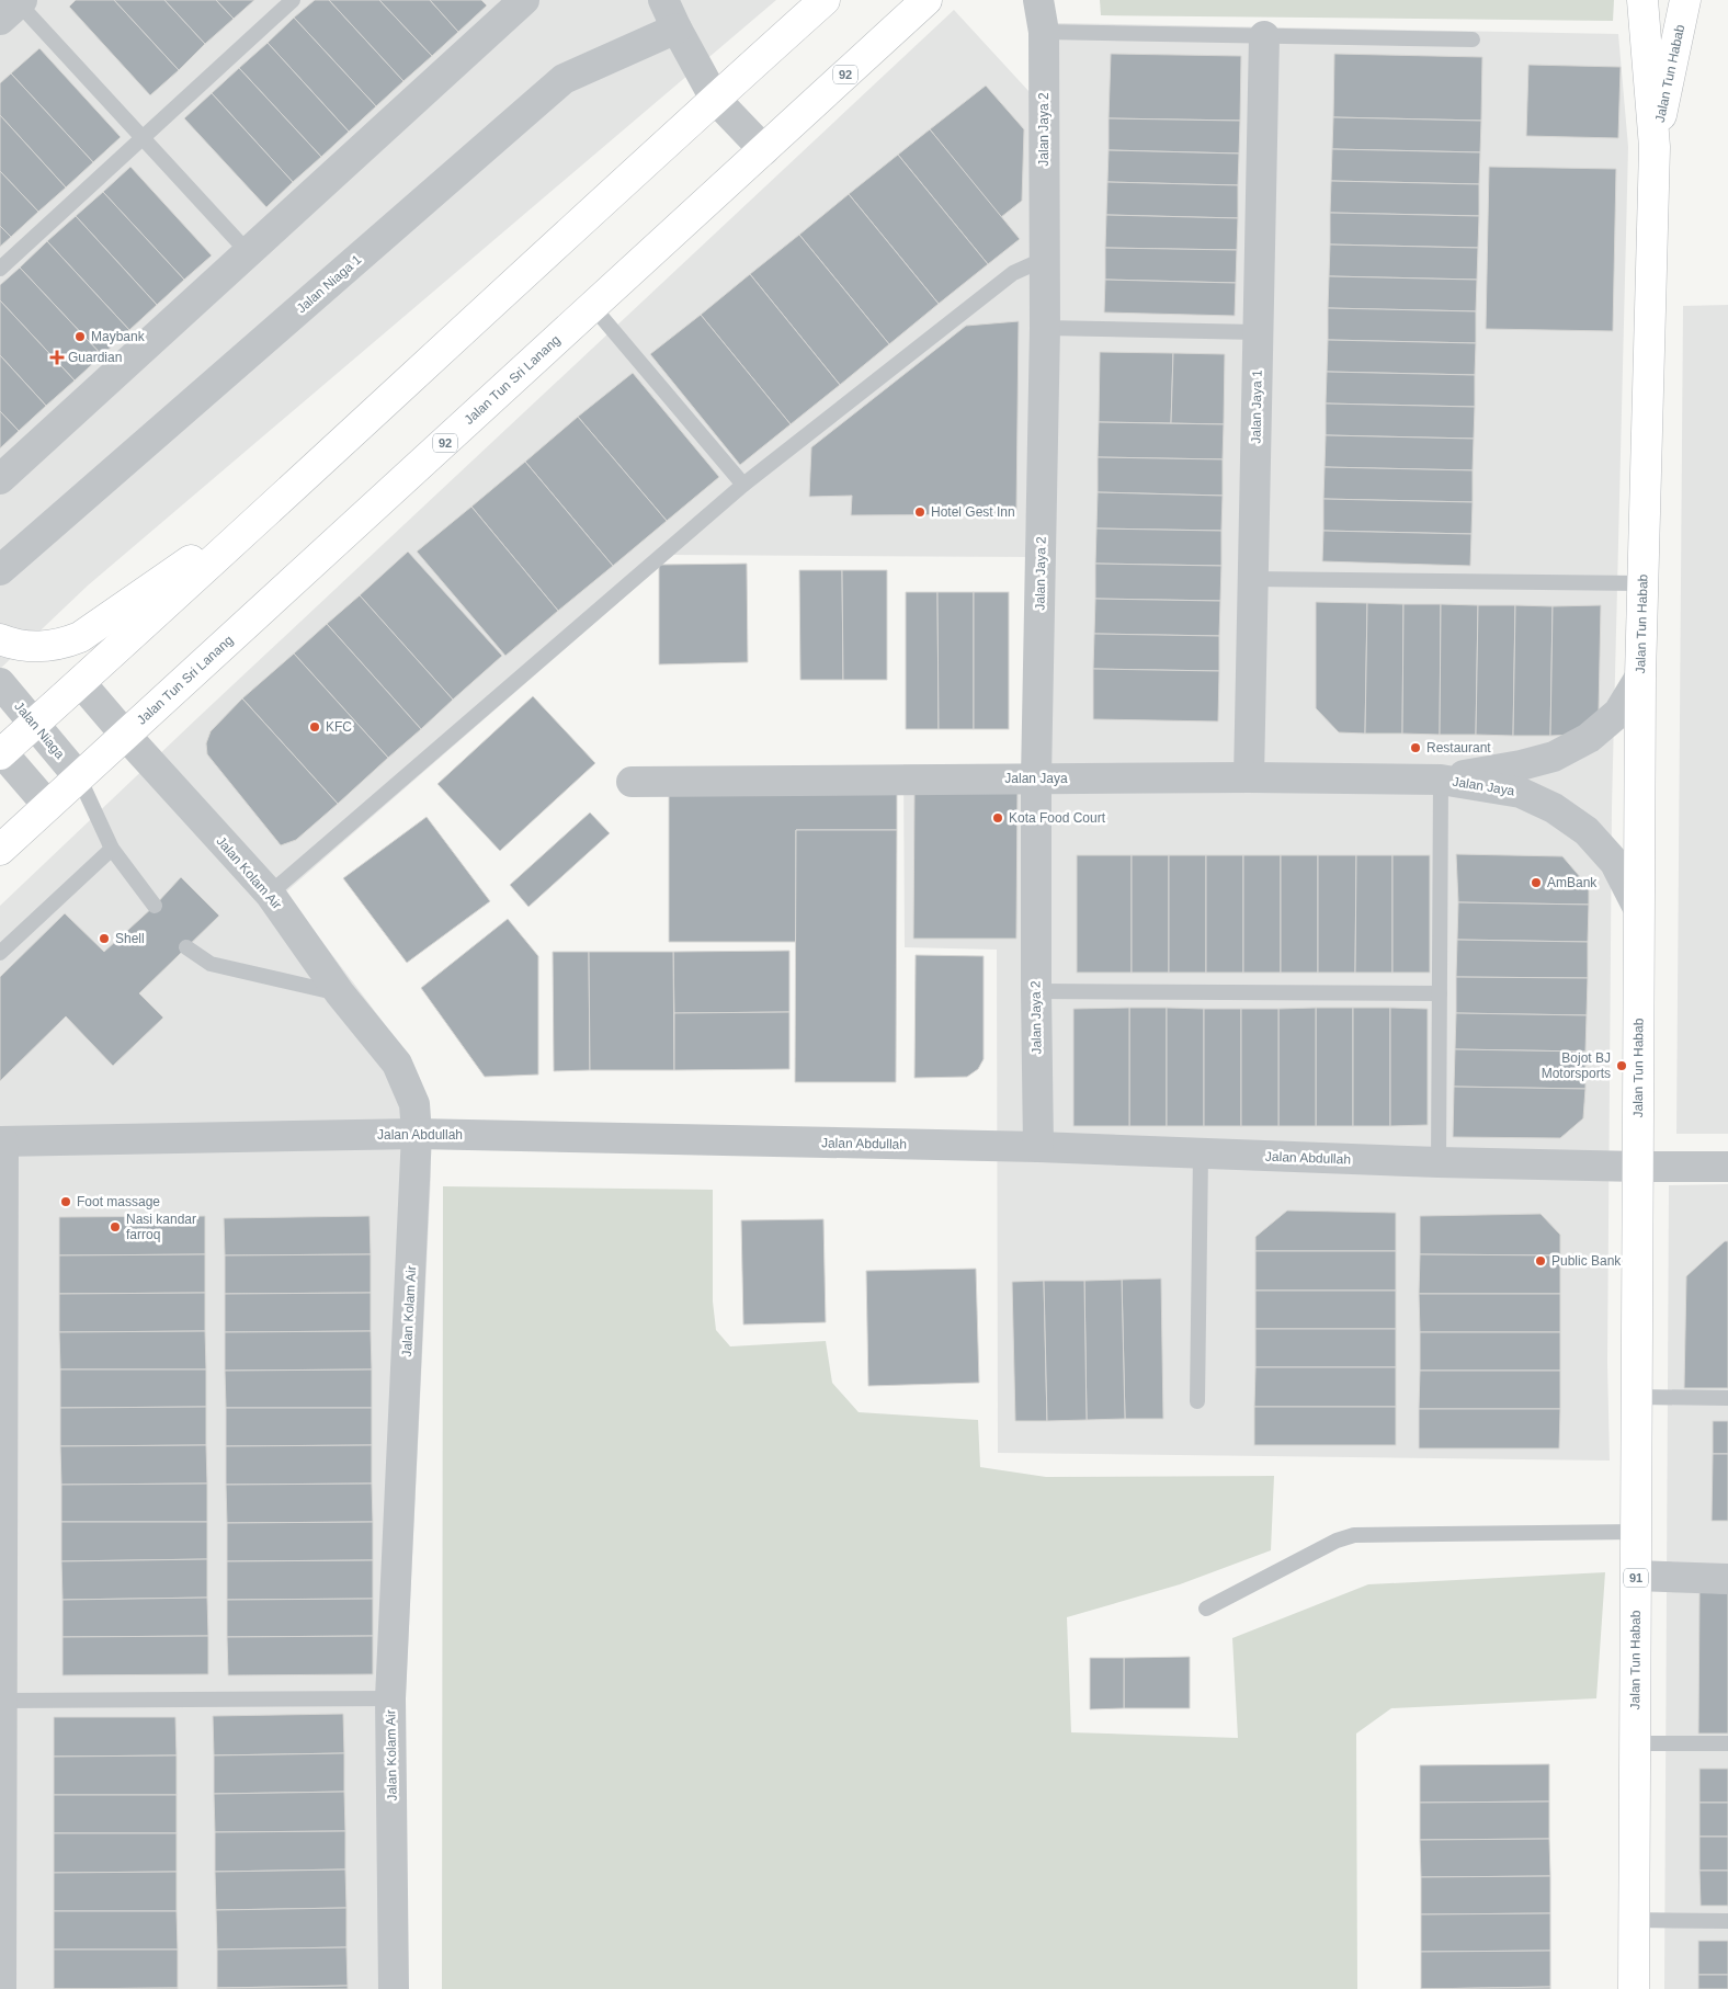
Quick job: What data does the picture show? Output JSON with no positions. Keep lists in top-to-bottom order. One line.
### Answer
{"streets":{"main road":["Jalan Tun Habab","92","Jalan Tun Sri Lanang","91"],"street":["Jalan Jaya 2","Jalan Niaga 1","Jalan Jaya 1","Jalan Niaga","Jalan Jaya","Jalan Kolam Air","Jalan Abdullah"]},"crossings":[["Jalan Tun Habab","Jalan Jaya"],["Jalan Tun Habab","Jalan Abdullah"],["Jalan Jaya 2","Jalan Jaya"],["Jalan Jaya 2","Jalan Abdullah"],["Jalan Tun Sri Lanang","Jalan Niaga"],["Jalan Tun Sri Lanang","Jalan Kolam Air"],["Jalan Jaya 1","Jalan Jaya"],["Jalan Kolam Air","Jalan Abdullah"]],"places":{"other":["Maybank","Hotel Gest Inn","KFC","Restaurant","Kota Food Court","AmBank","Shell","Bojot BJ Motorsports","Foot massage","Nasi kandar farroq","Public Bank"],"health":["Guardian"]}}
